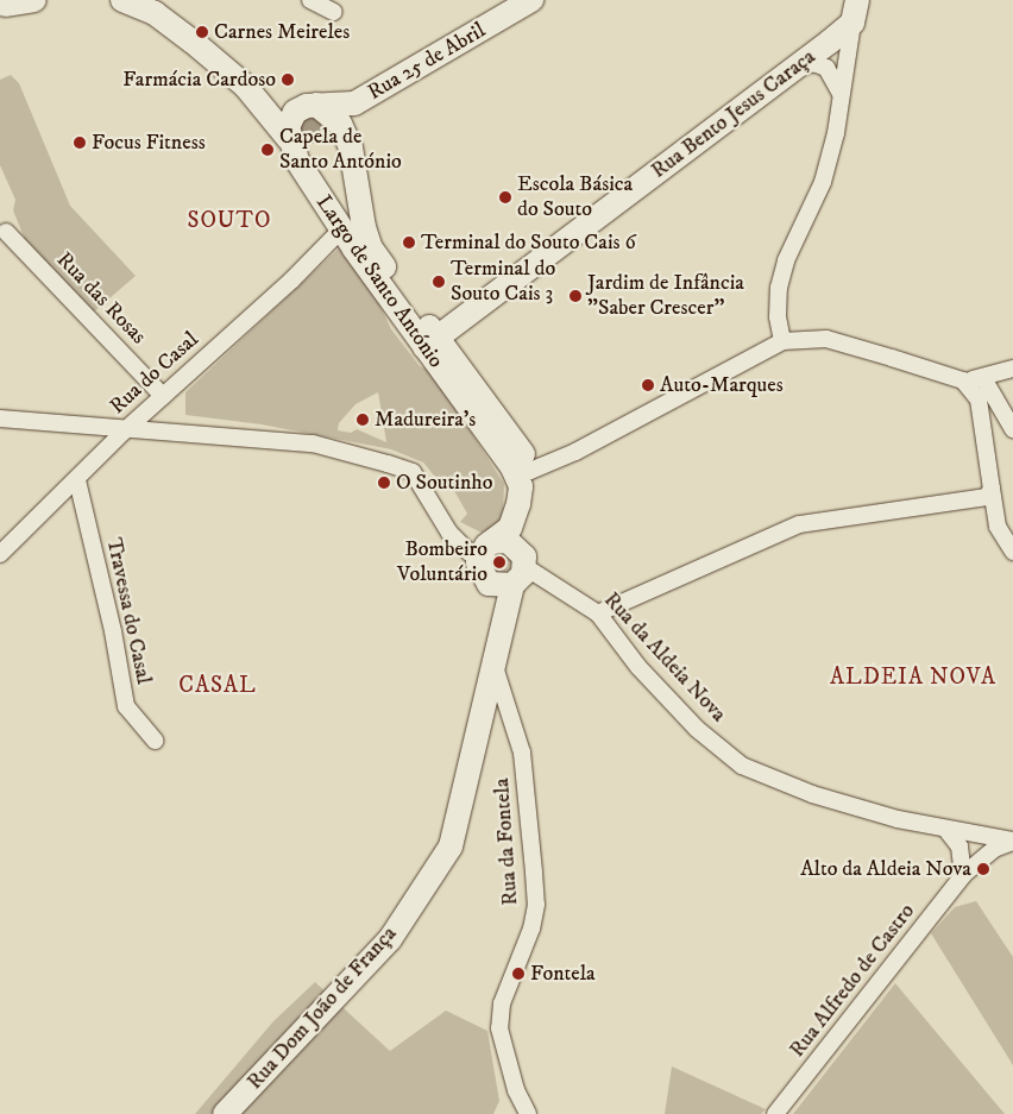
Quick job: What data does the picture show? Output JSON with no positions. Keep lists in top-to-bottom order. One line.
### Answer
{"streets":{"main road":["Rua 25 de Abril","Rua Bento Jesus Caraça","Largo de Santo António","Rua Dom João de França"],"street":["Rua das Rosas","Rua do Casal","Travessa do Casal","Rua da Aldeia Nova","Rua da Fontela","Rua Alfredo de Castro"]},"crossings":[["Rua 25 de Abril","Largo de Santo António"],["Rua Bento Jesus Caraça","Largo de Santo António"],["Largo de Santo António","Rua do Casal"],["Largo de Santo António","Rua Dom João de França"],["Rua das Rosas","Rua do Casal"],["Rua do Casal","Travessa do Casal"],["Rua da Aldeia Nova","Rua Alfredo de Castro"],["Rua da Aldeia Nova","Rua Dom João de França"],["Rua da Fontela","Rua Dom João de França"]],"districts":["SOUTO","ALDEIA NOVA","CASAL"],"places":["Carnes Meireles","Farmácia Cardoso","Focus Fitness","Capela de Santo António","Escola Básica do Souto","Terminal do Souto Cais 6","Terminal do Souto Cais 3","Jardim de Infância \"Saber Crescer\"","Auto-Marques","Madureira's","O Soutinho","Bombeiro Voluntário","Alto da Aldeia Nova","Fontela"]}
